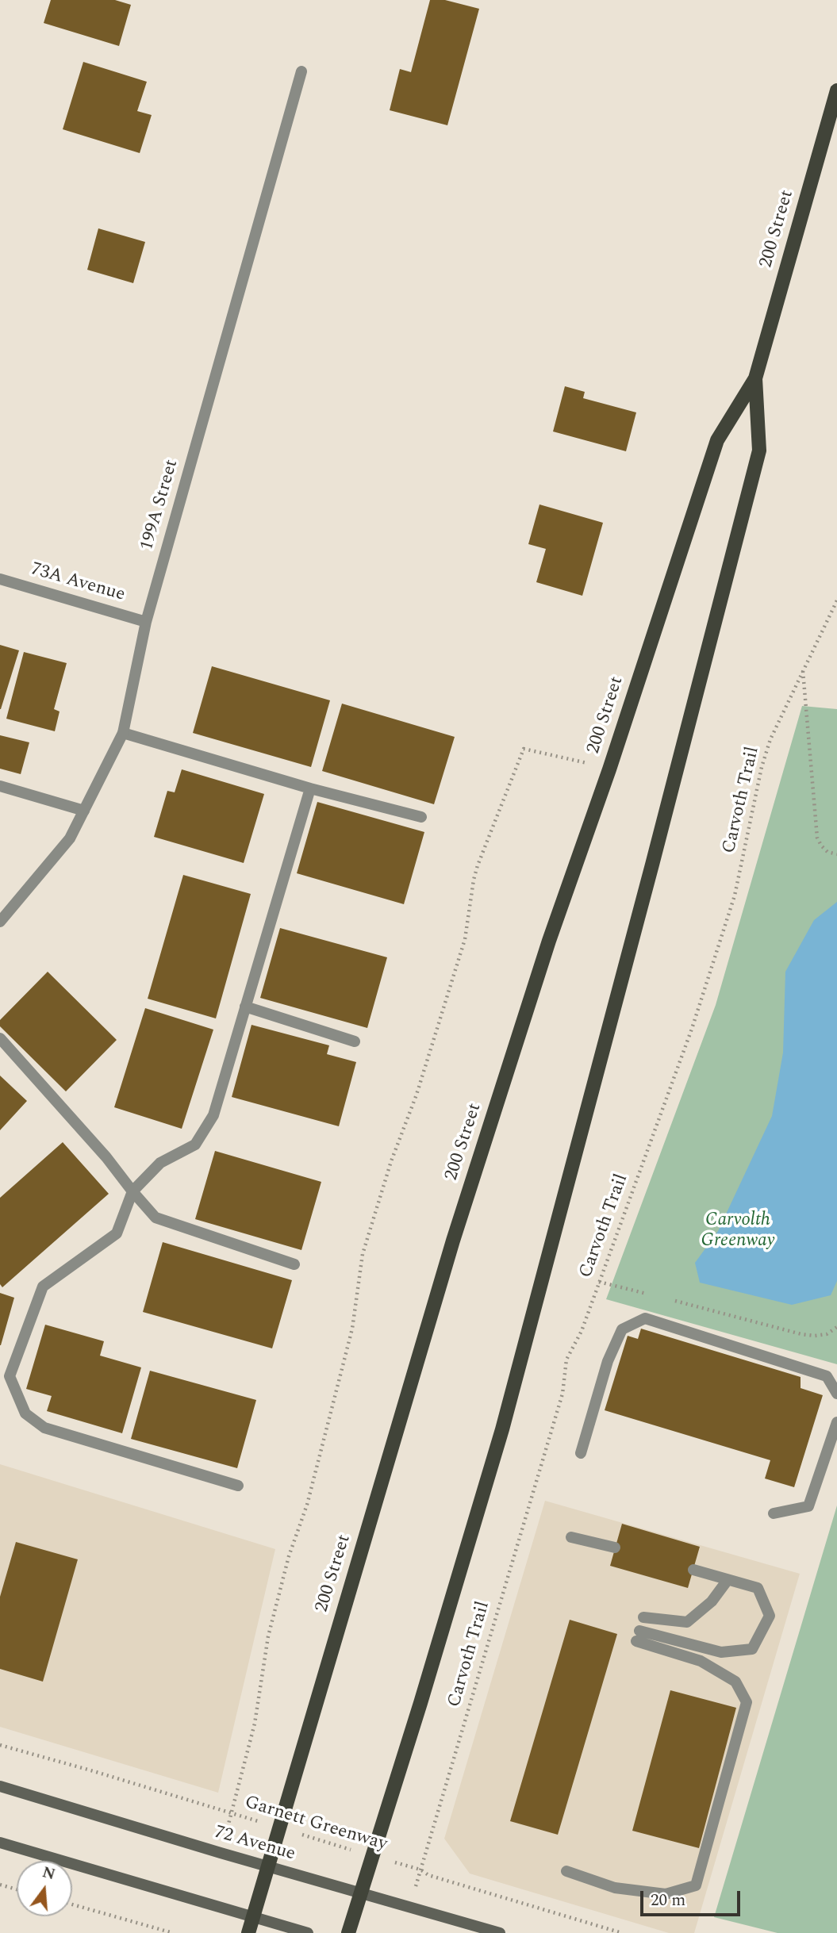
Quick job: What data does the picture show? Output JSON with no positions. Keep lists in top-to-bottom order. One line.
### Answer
{"streets":{"main road":["200 Street","72 Avenue"],"street":["199A Street","73A Avenue"],"path":["Carvoth Trail","Garnett Greenway"]},"crossings":[["200 Street","Garnett Greenway"],["200 Street","72 Avenue"],["199A Street","73A Avenue"],["Carvoth Trail","Garnett Greenway"]],"parks":["Carvolth Greenway"],"scale_bar":"20 m","north":"top"}
